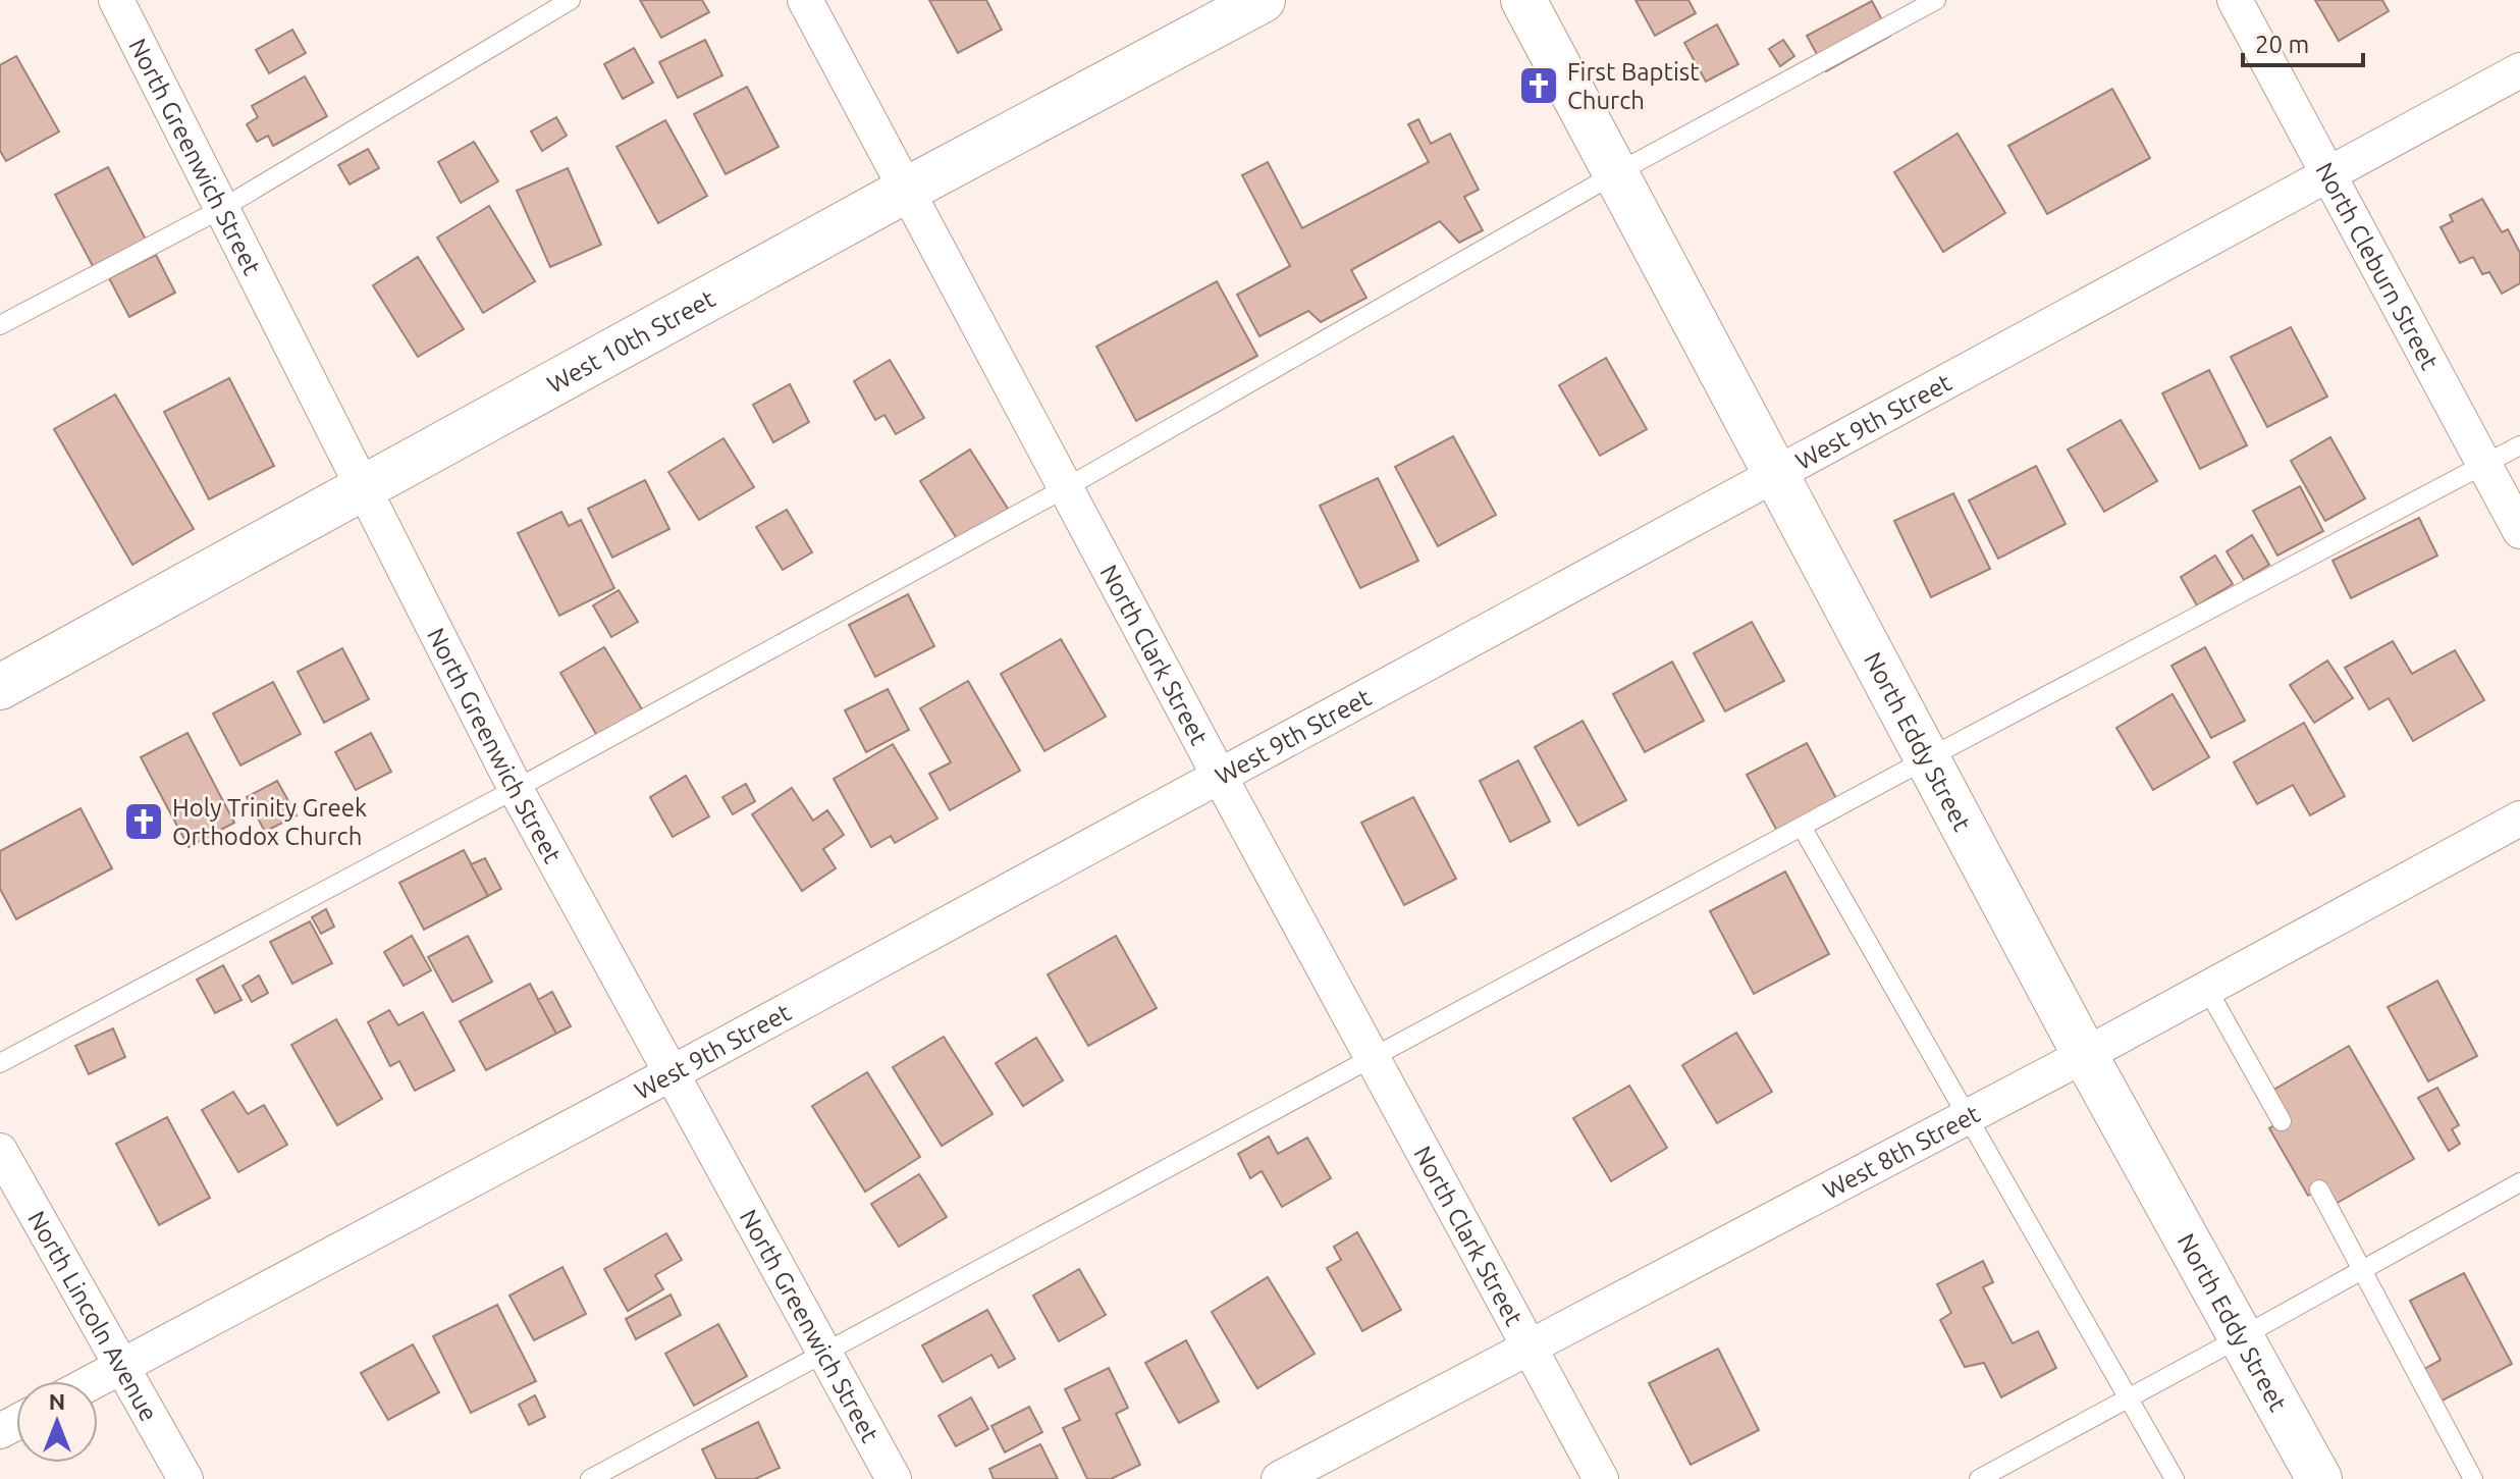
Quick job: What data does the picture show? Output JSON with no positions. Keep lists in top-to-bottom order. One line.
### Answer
{"streets":{"main road":["West 10th Street","North Eddy Street"],"street":["North Greenwich Street","North Cleburn Street","West 9th Street","North Clark Street","West 8th Street","North Lincoln Avenue"]},"crossings":[["North Greenwich Street","West 10th Street"],["North Greenwich Street","West 9th Street"],["North Cleburn Street","West 9th Street"],["West 10th Street","North Clark Street"],["West 9th Street","North Clark Street"],["West 9th Street","North Eddy Street"],["West 9th Street","North Lincoln Avenue"],["North Clark Street","West 8th Street"],["North Eddy Street","West 8th Street"]],"places":{"church":["First Baptist Church","Holy Trinity Greek Orthodox Church"]},"scale_bar":"20 m","north":"top"}
